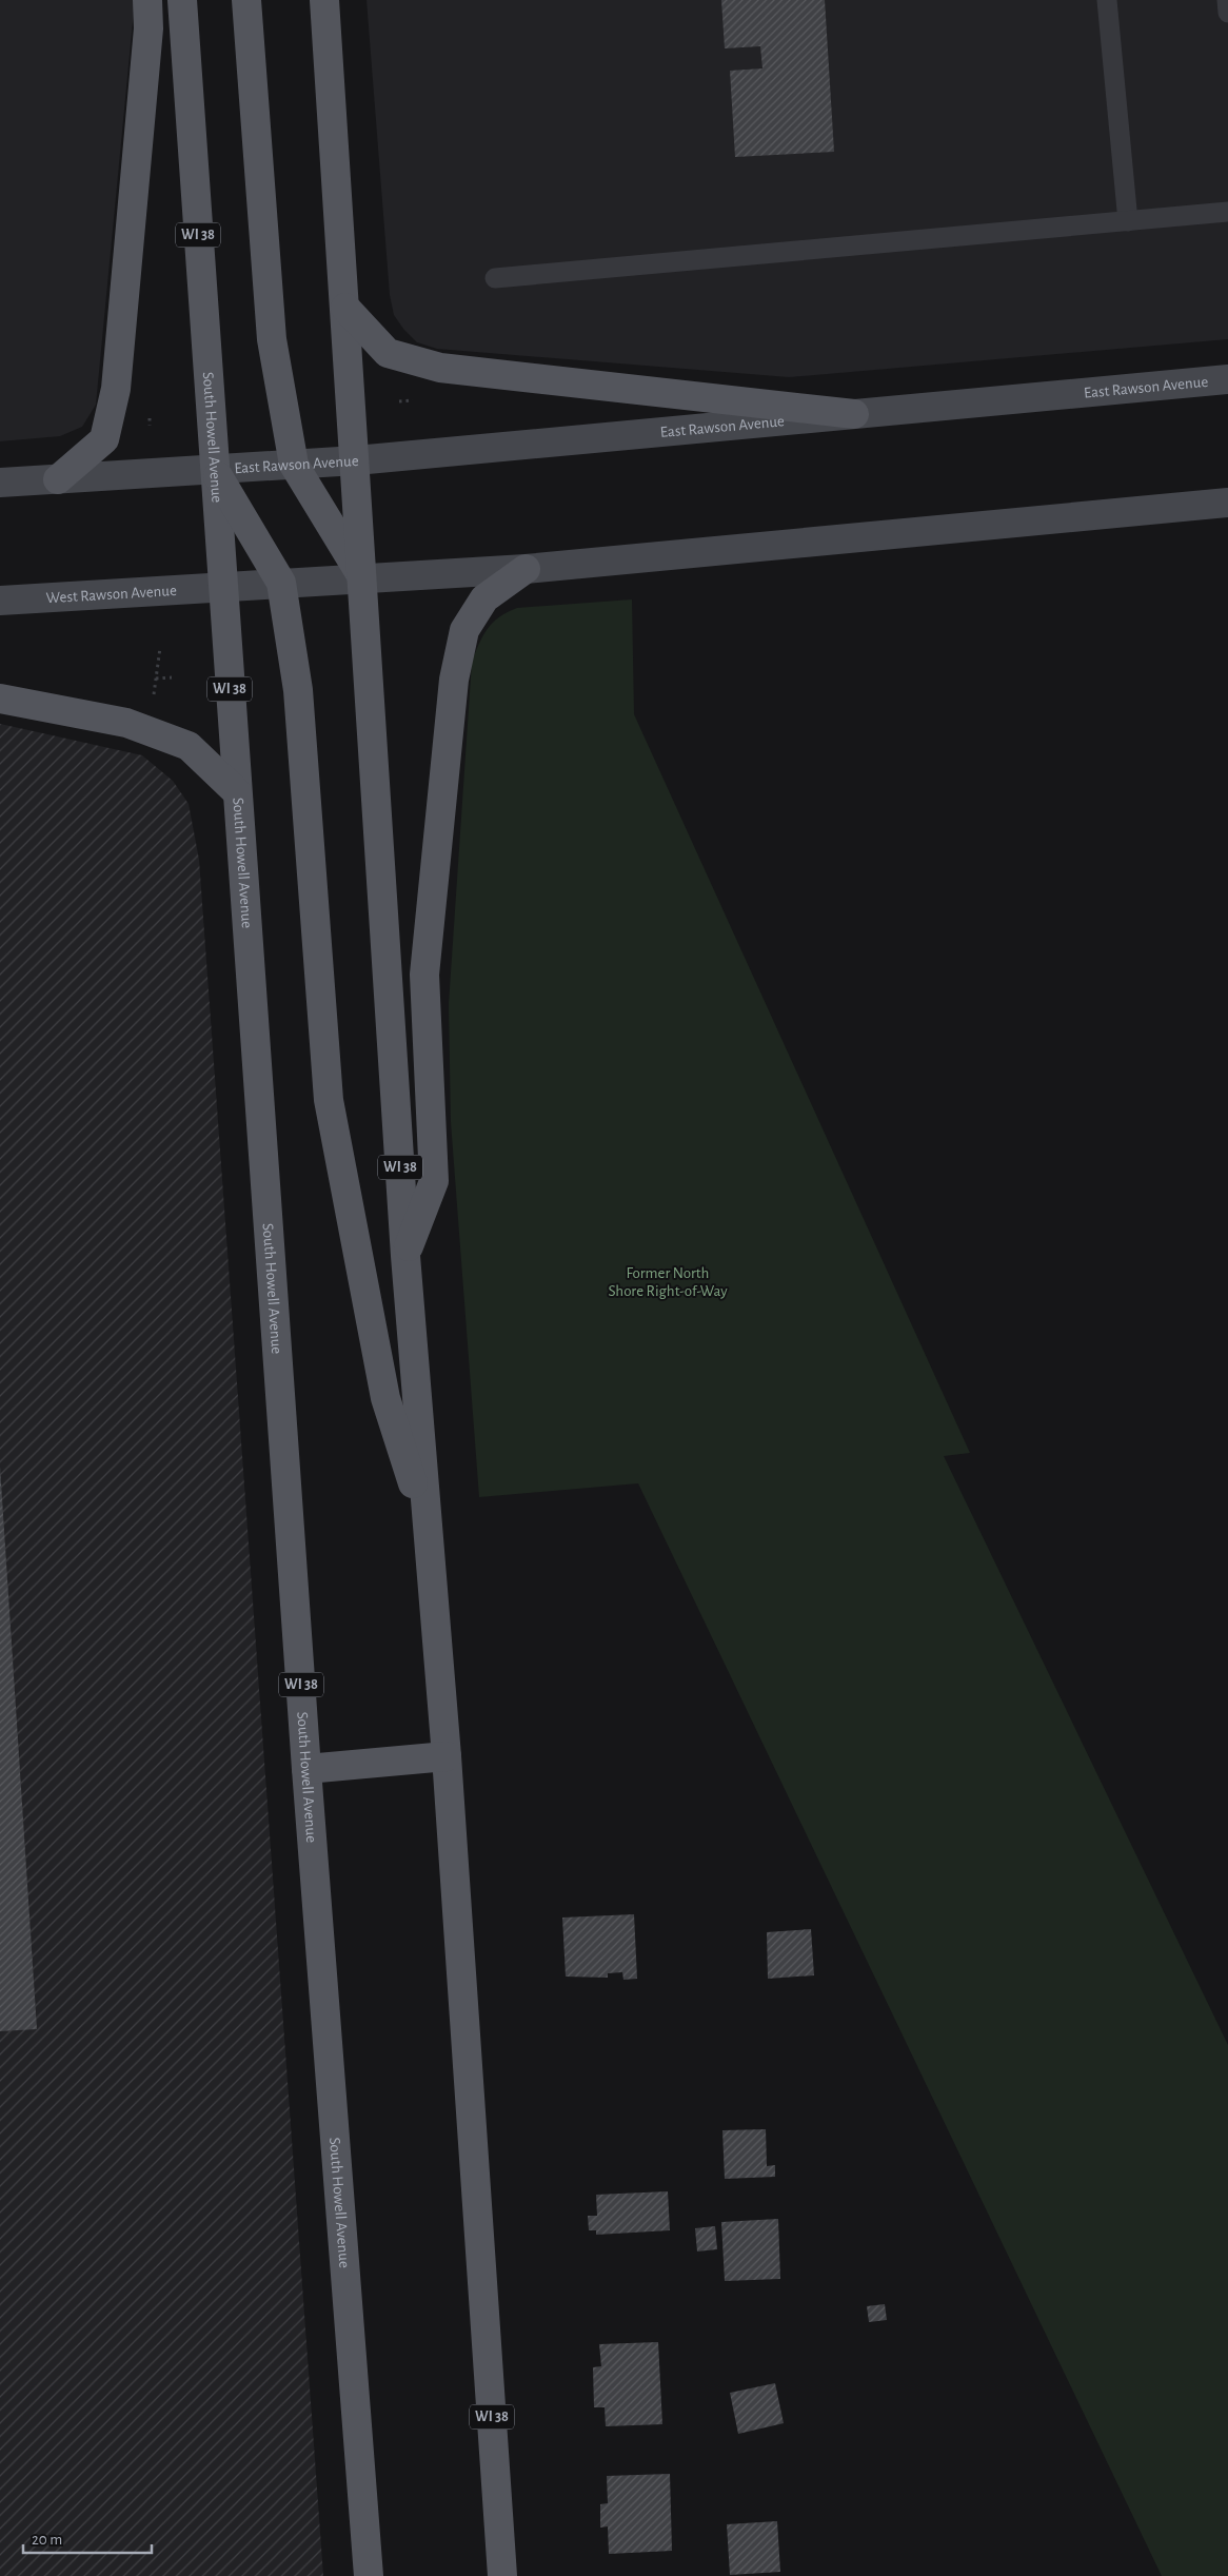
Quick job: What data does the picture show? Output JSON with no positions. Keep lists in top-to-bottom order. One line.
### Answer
{"streets":{"main road":["WI 38","East Rawson Avenue","South Howell Avenue","West Rawson Avenue"]},"crossings":[["WI 38","East Rawson Avenue"],["East Rawson Avenue","South Howell Avenue"],["South Howell Avenue","West Rawson Avenue"]],"parks":["Former North Shore Right-of-Way"],"scale_bar":"20 m"}
